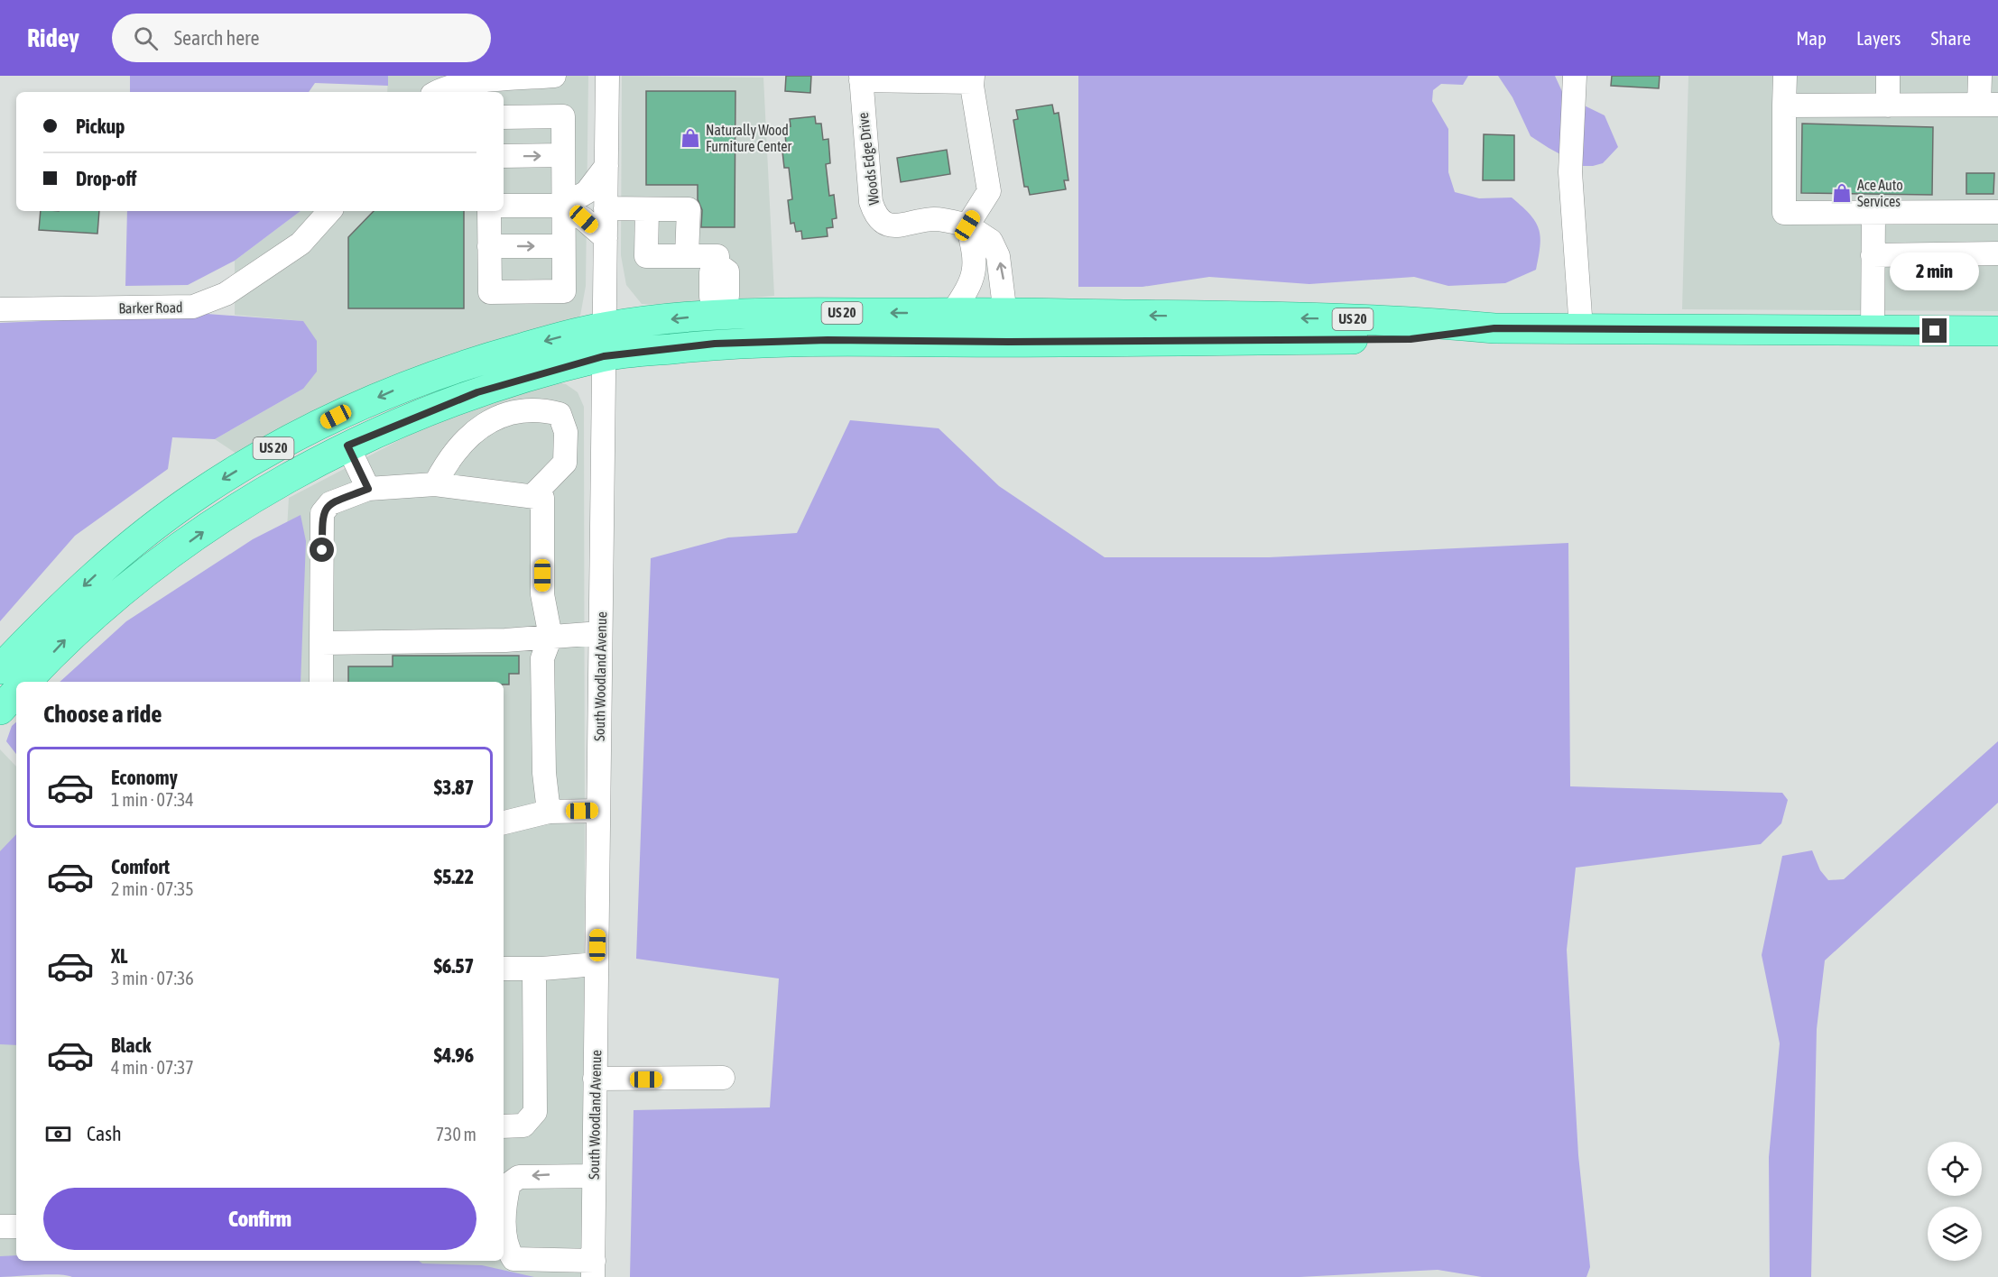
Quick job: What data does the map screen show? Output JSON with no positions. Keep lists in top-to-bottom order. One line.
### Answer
{"streets":{"main road":["US 20"],"street":["Woods Edge Drive","Barker Road","South Woodland Avenue"]},"crossings":[["US 20","South Woodland Avenue"]],"places":{"shop":["Naturally Wood Furniture Center","Ace Auto Services"]},"page":{"header":"Ridey","search":"Search here","nav":["Map","Layers","Share"],"banner":["Pickup","Drop-off"],"bubble":"2 min","heading":"Choose a ride","list":[{"name":"Economy","note":"1 min · 07:34","value":"$3.87"},{"name":"Comfort","note":"2 min · 07:35","value":"$5.22"},{"name":"XL","note":"3 min · 07:36","value":"$6.57"},{"name":"Black","note":"4 min · 07:37","value":"$4.96"}],"pay":["Cash","730 m"],"buttons":"Confirm"}}
